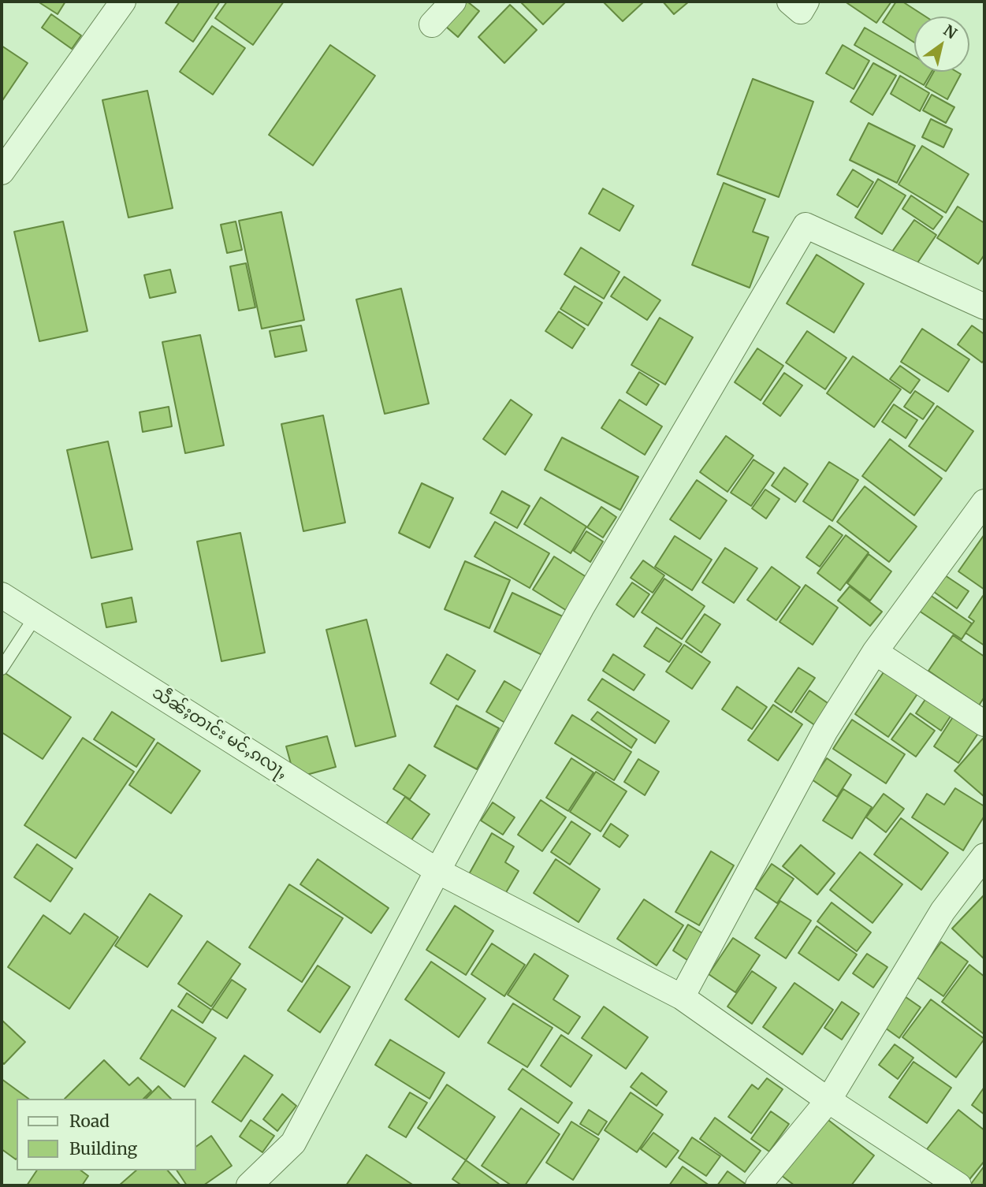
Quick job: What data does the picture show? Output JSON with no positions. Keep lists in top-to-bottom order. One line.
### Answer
{"streets":{"street":["သဵၼ်ႈတၢင်း မင်ႇၵလႃႇ"]},"legend":["Road","Building"],"north":"top right"}
